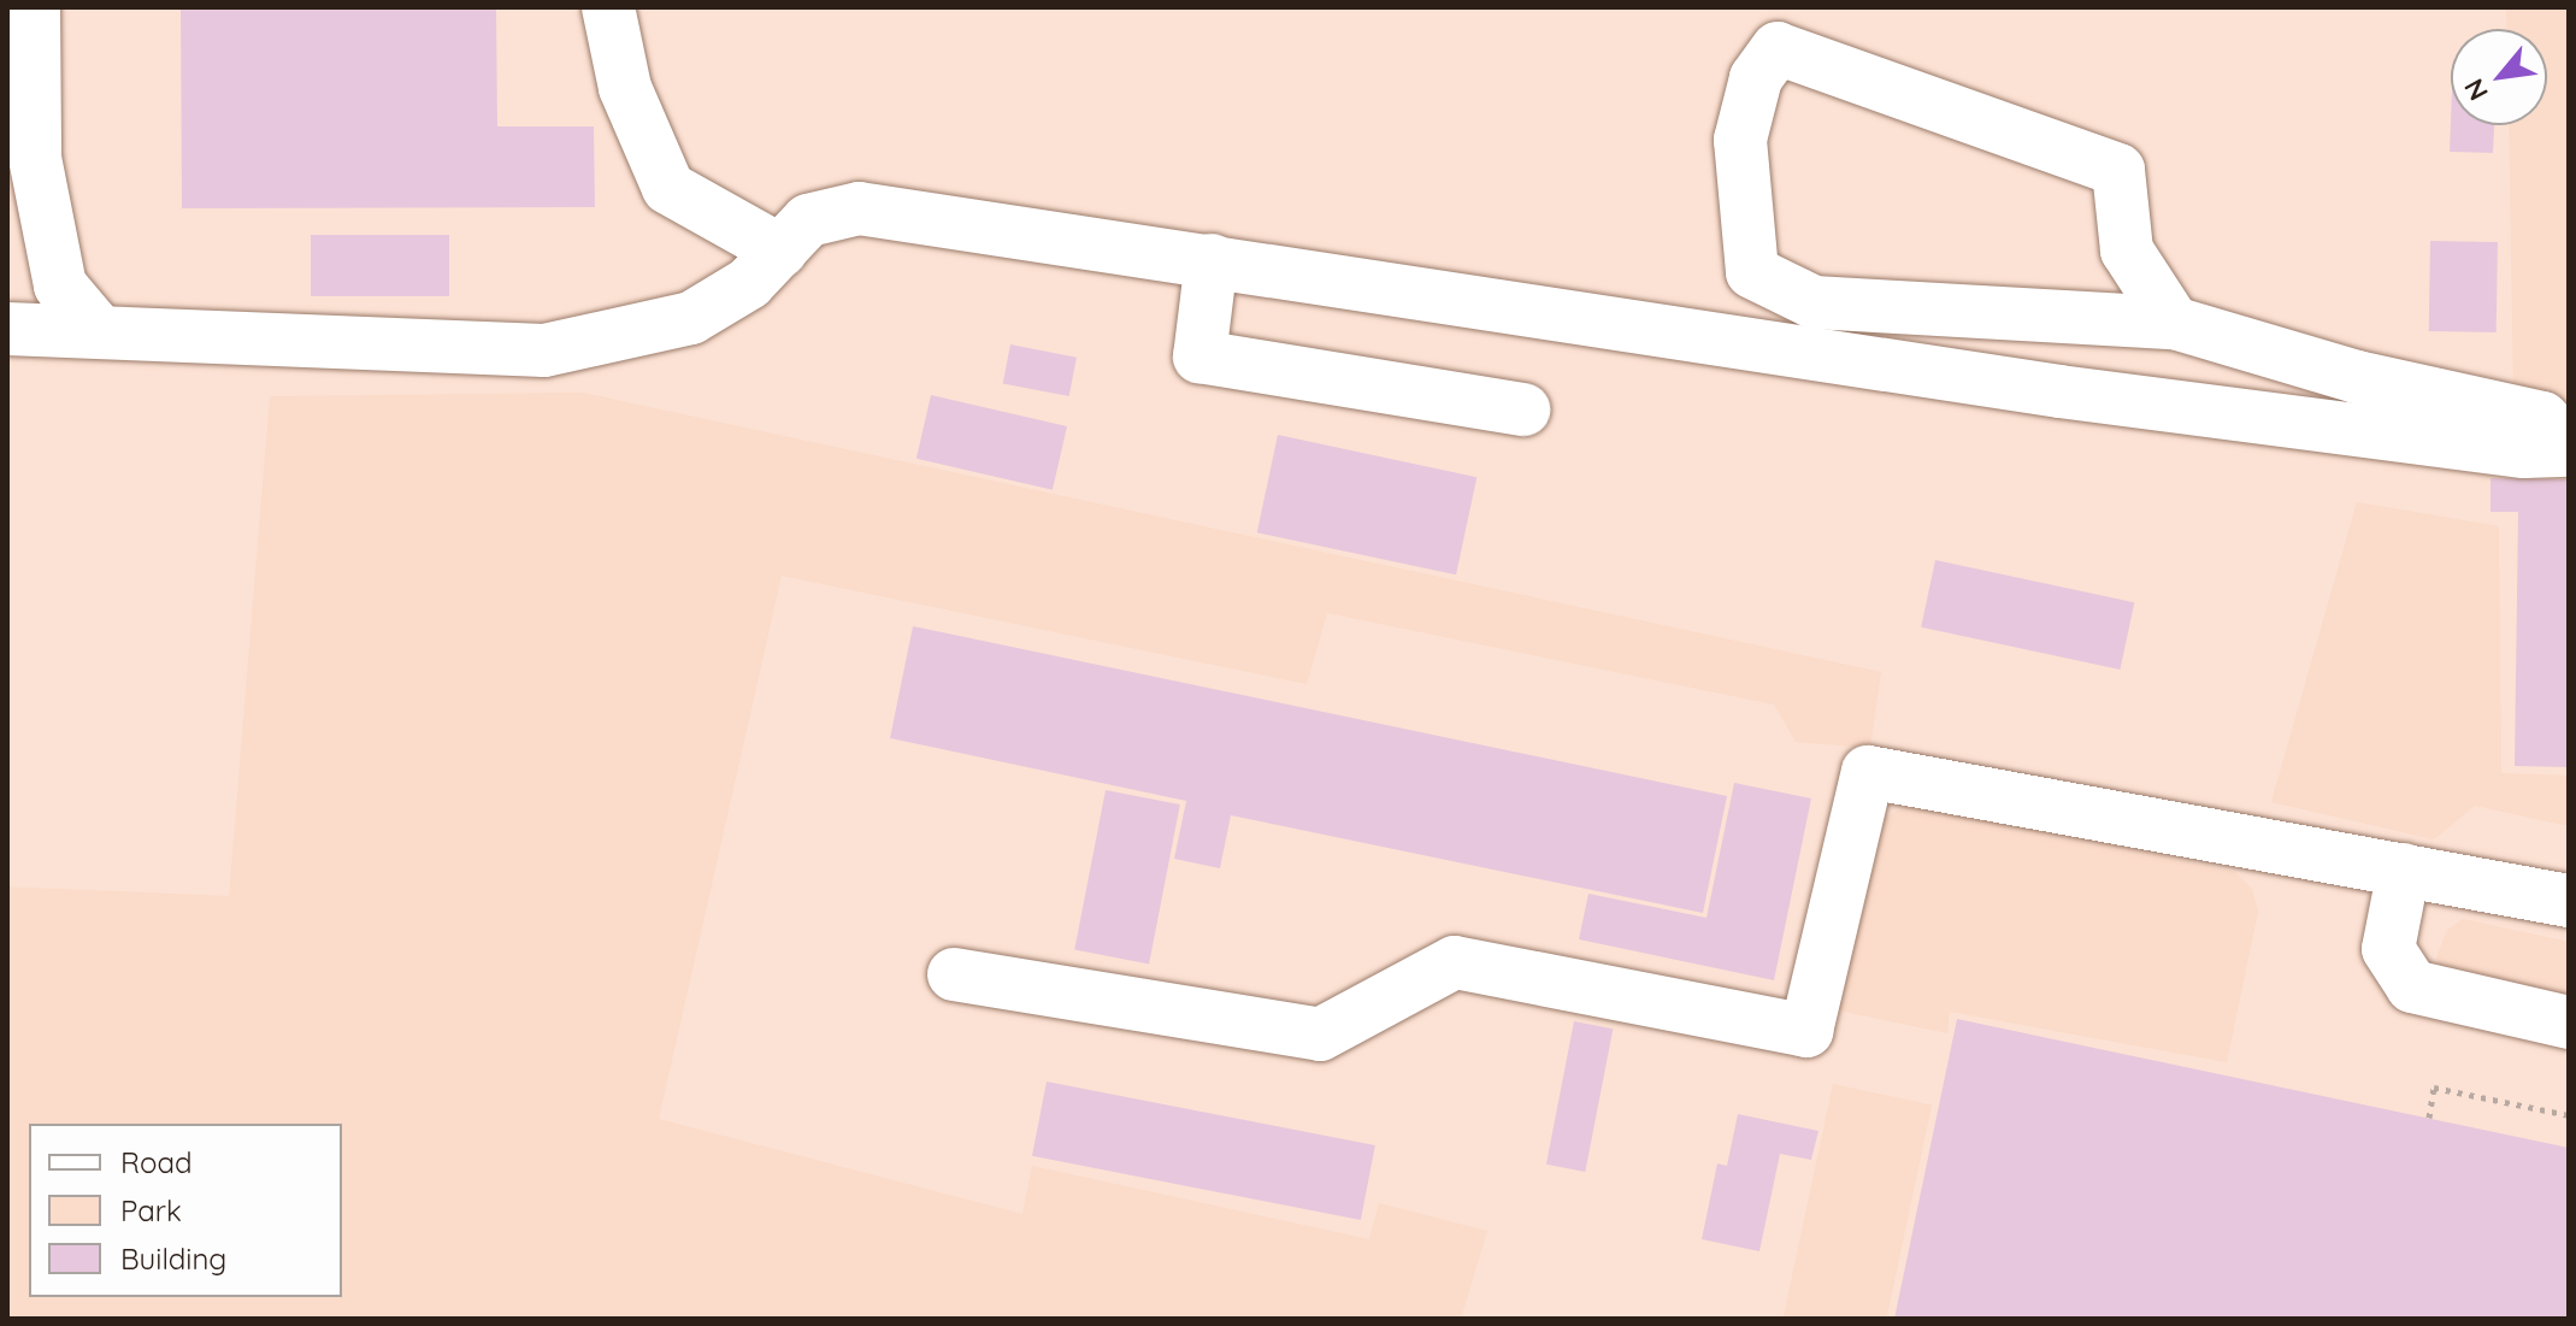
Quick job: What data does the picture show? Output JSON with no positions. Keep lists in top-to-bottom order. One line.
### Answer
{"legend":["Road","Park","Building"],"north":"bottom left"}
